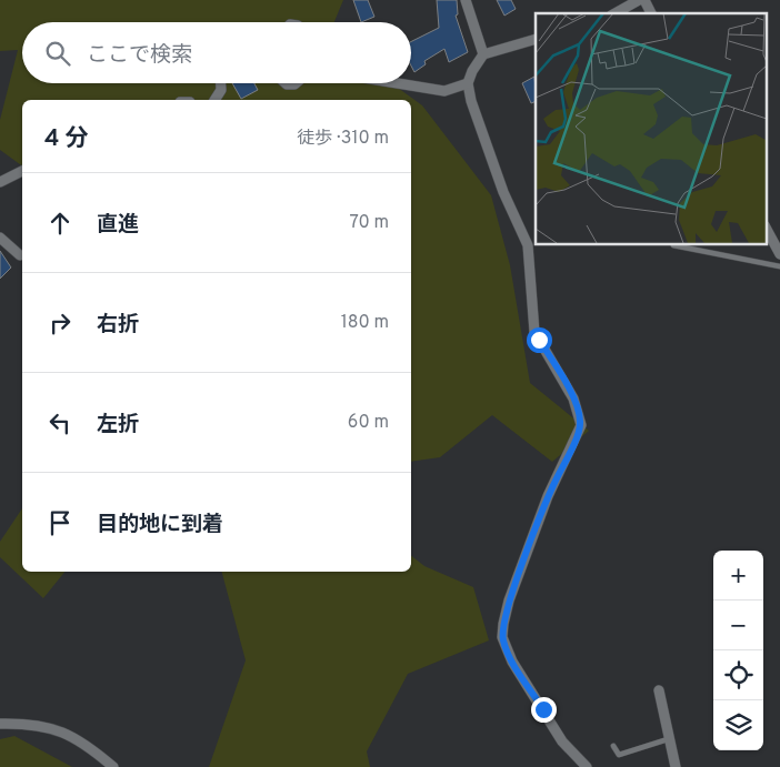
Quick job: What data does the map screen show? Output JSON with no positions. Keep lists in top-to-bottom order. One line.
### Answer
{"page":{"search":"ここで検索","heading":["4 分","徒歩 · 310 m"],"list":[["直進","70 m"],["右折","180 m"],["左折","60 m"],"目的地に到着"],"map_buttons":["+","−"]}}
